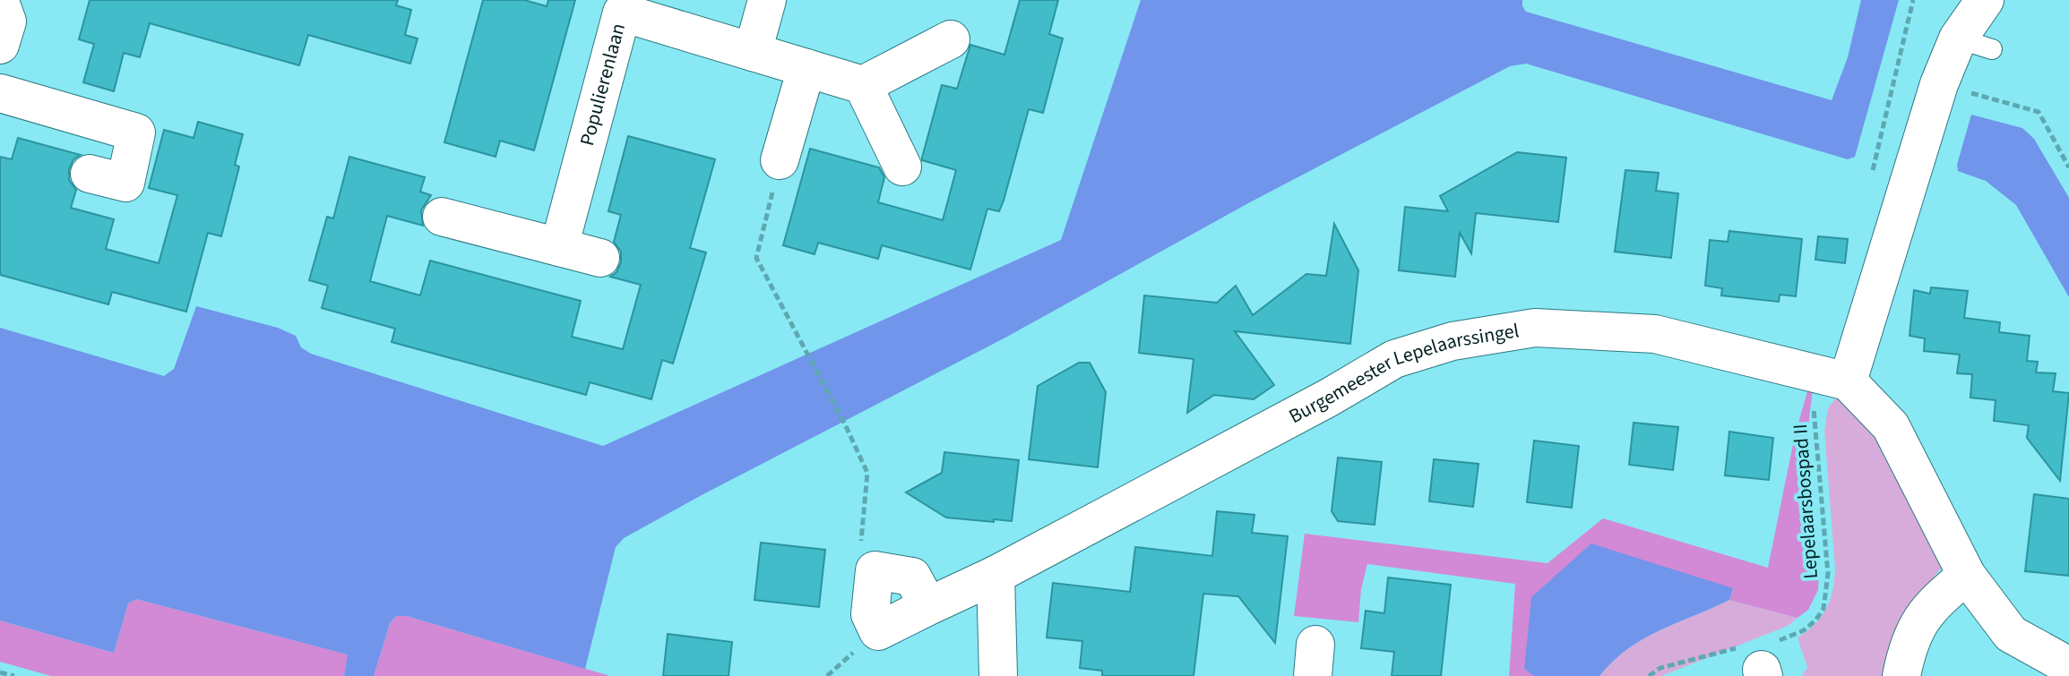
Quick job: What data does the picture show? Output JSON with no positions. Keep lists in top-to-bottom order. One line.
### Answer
{"streets":{"street":["Populierenlaan","Burgemeester Lepelaarssingel"],"path":["Lepelaarsbospad II"]},"crossings":[["Burgemeester Lepelaarssingel","Lepelaarsbospad II"]]}
